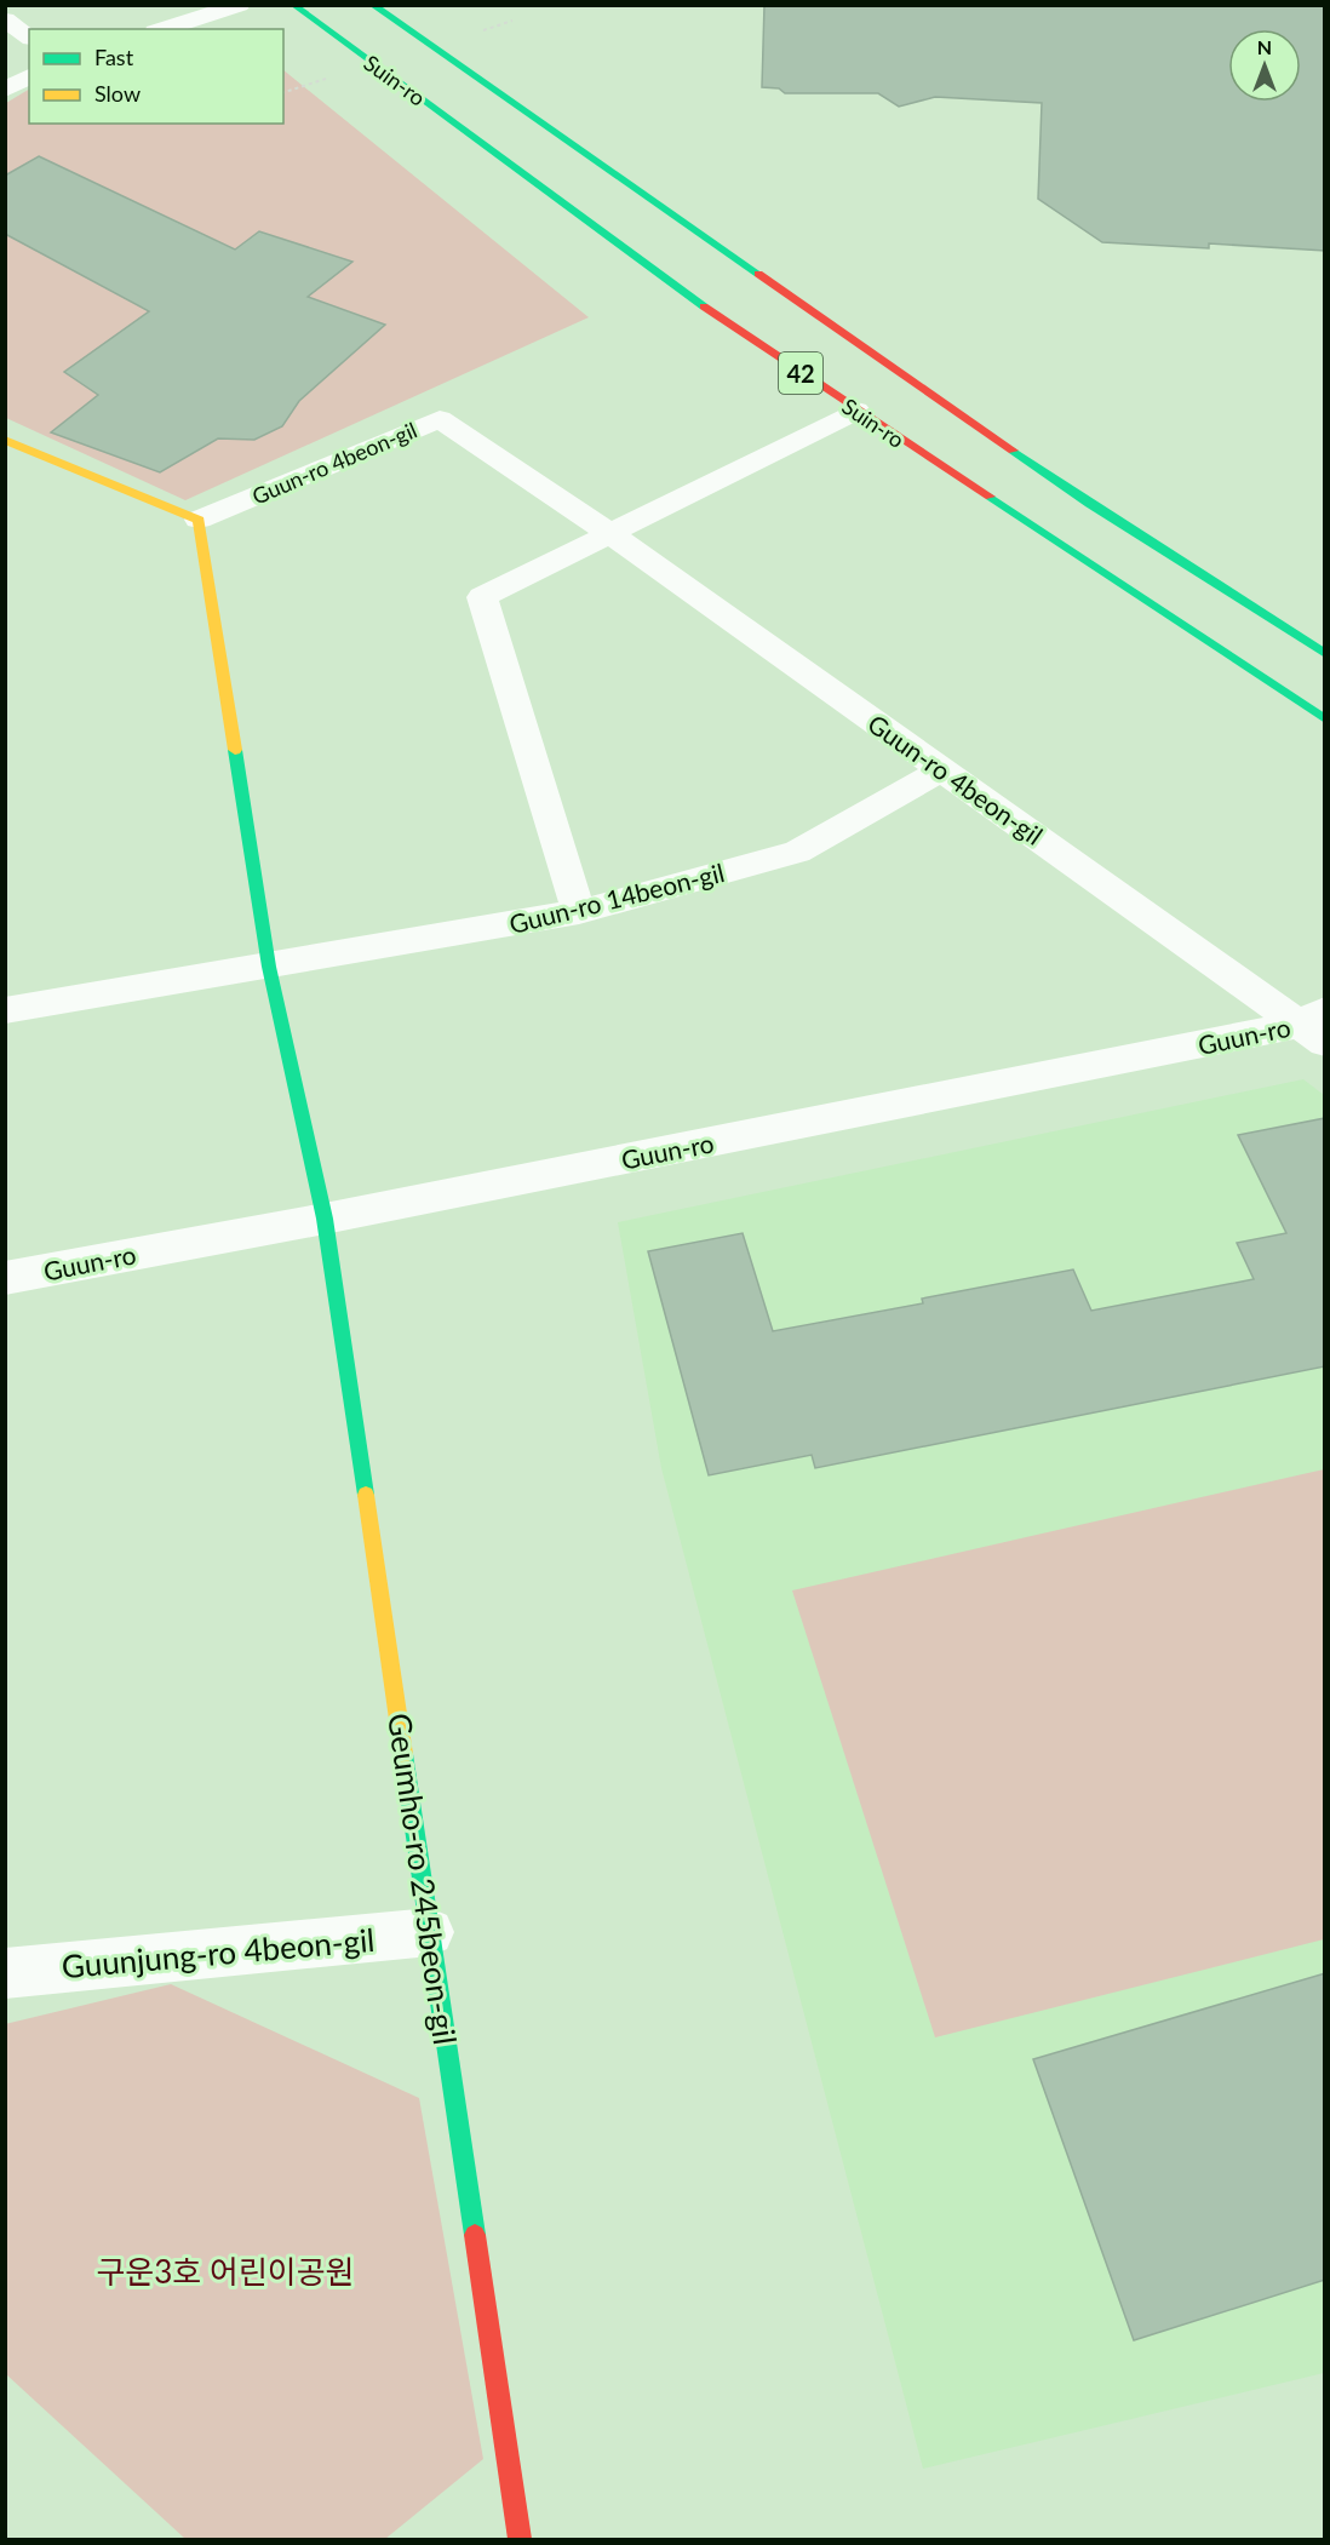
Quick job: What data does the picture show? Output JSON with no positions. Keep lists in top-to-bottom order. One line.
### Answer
{"streets":{"main road":["Suin-ro","42","Geumho-ro 245beon-gil"],"street":["Guun-ro 4beon-gil","Guun-ro 14beon-gil","Guun-ro","Guunjung-ro 4beon-gil"]},"crossings":[["Guun-ro 4beon-gil","Guun-ro 14beon-gil"],["Guun-ro 4beon-gil","Guun-ro"],["Guun-ro","Geumho-ro 245beon-gil"],["Geumho-ro 245beon-gil","Guunjung-ro 4beon-gil"]],"parks":["구운3호 어린이공원"],"legend":["Fast","Slow"],"north":"top"}
